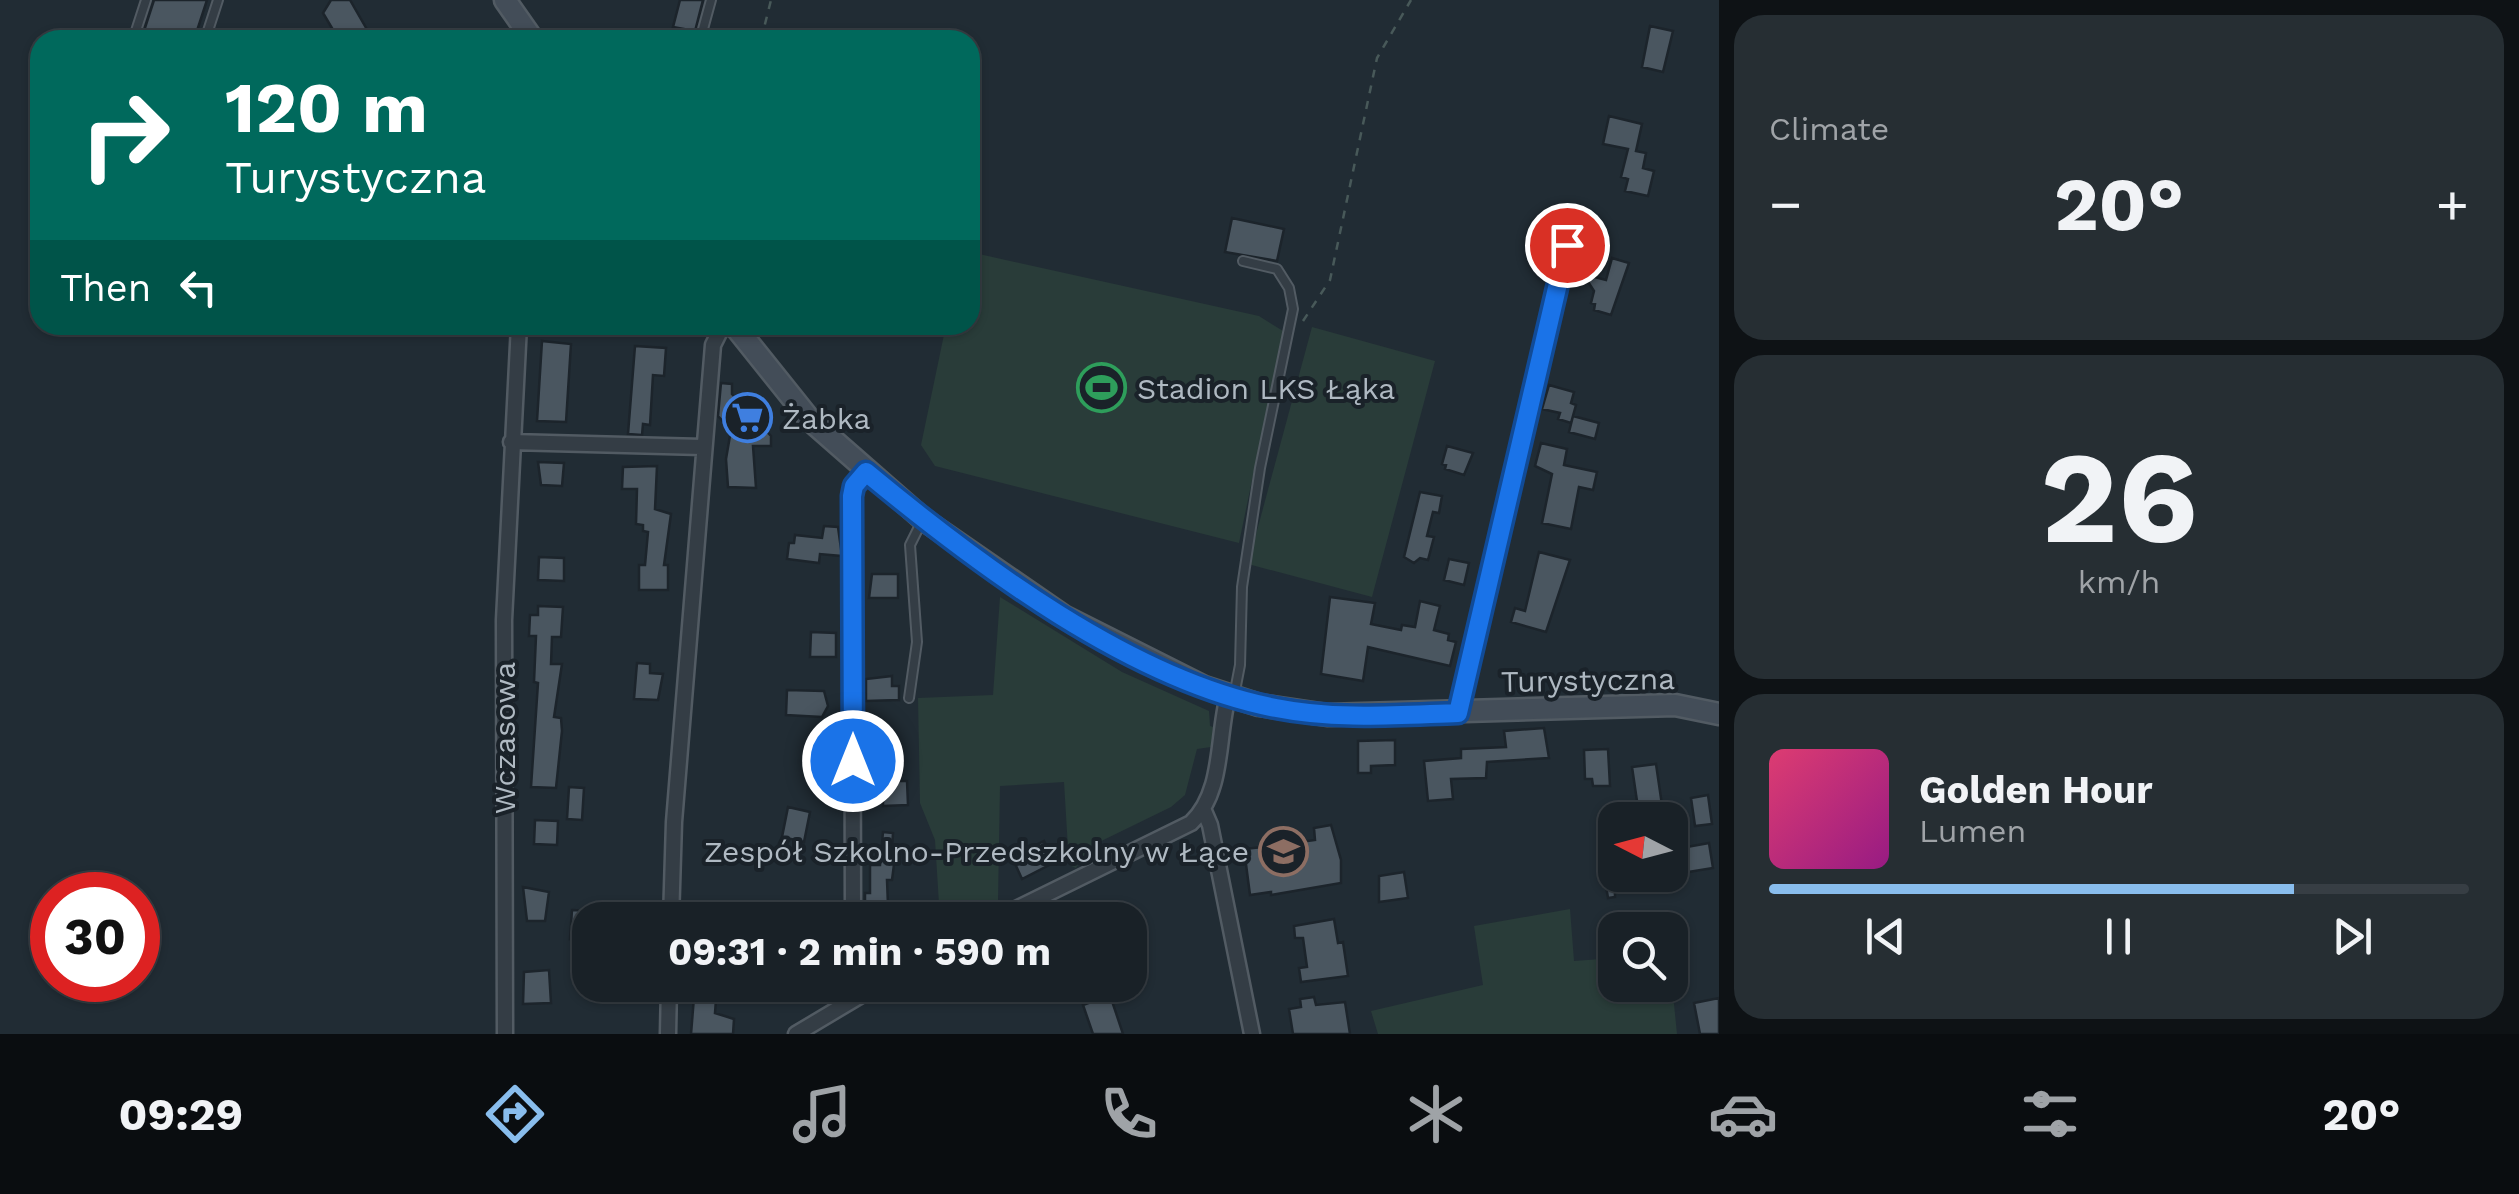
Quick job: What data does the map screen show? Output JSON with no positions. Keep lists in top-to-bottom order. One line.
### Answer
{"streets":{"main road":["Turystyczna"],"street":["Wczasowa"]},"places":{"sports":["Stadion LKS Łąka"],"supermarket":["Żabka"],"school or university":["Zespół Szkolno-Przedszkolny w Łące"]},"north":"left","page":{"tile":["Climate",["26","km/h"]],"turn":["120 m","Turystyczna"],"heat":["−","20°","+"],"then":"Then","song":["Golden Hour","Lumen"],"limit":"30","trip":"09:31 · 2 min · 590 m","tabs":["09:29","20°"]}}
